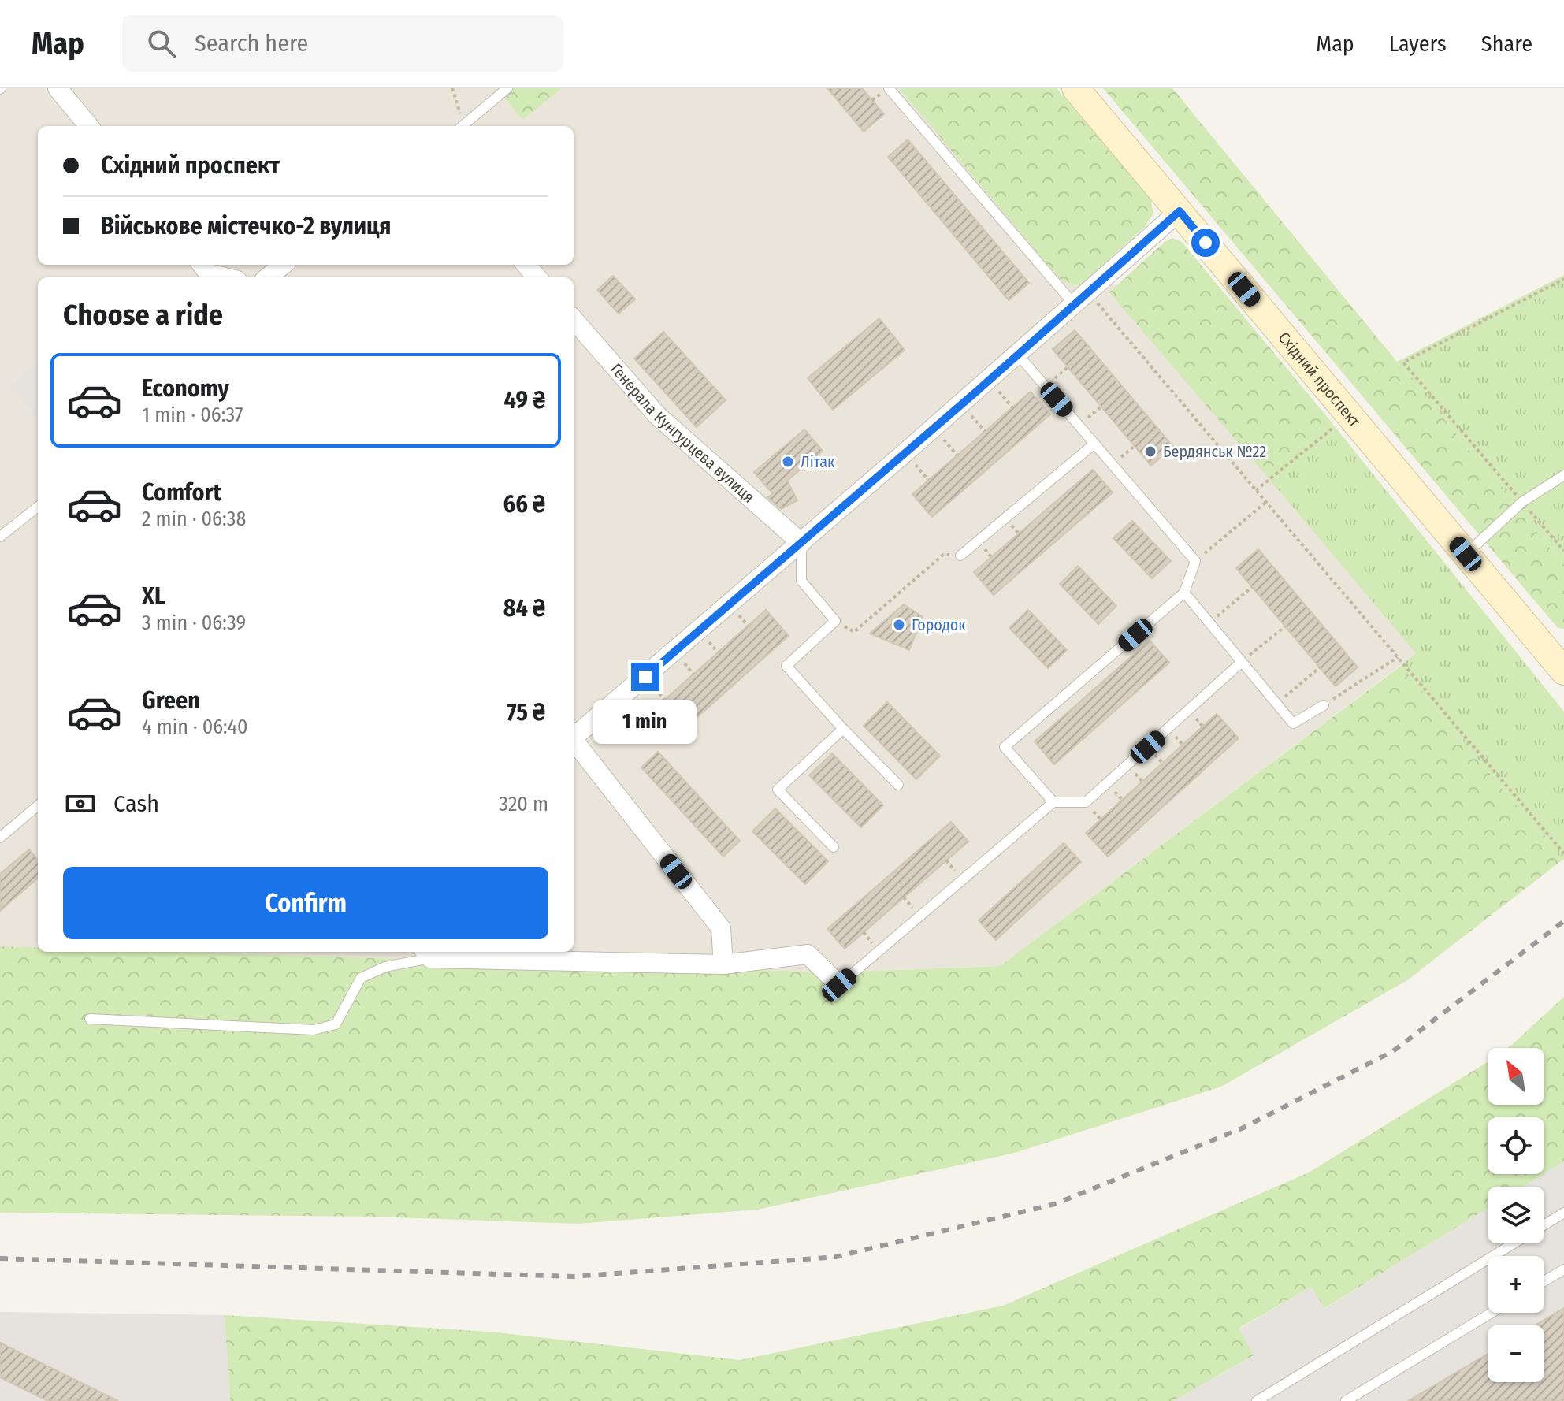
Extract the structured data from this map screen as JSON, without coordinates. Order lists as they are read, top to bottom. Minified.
{"streets":{"main road":["Східний проспект"],"street":["Генерала Кунгурцева вулиця"]},"places":["Бердянськ №22","Літак","Городок"],"north":"top left","page":{"header":"Map","search":"Search here","nav":["Map","Layers","Share"],"banner":["Східний проспект","Військове містечко-2 вулиця"],"heading":"Choose a ride","list":[{"name":"Economy","note":"1 min · 06:37","value":"49 ₴"},{"name":"Comfort","note":"2 min · 06:38","value":"66 ₴"},{"name":"XL","note":"3 min · 06:39","value":"84 ₴"},{"name":"Green","note":"4 min · 06:40","value":"75 ₴"}],"bubble":"1 min","pay":["Cash","320 m"],"buttons":"Confirm","map_buttons":["+","−"]}}
